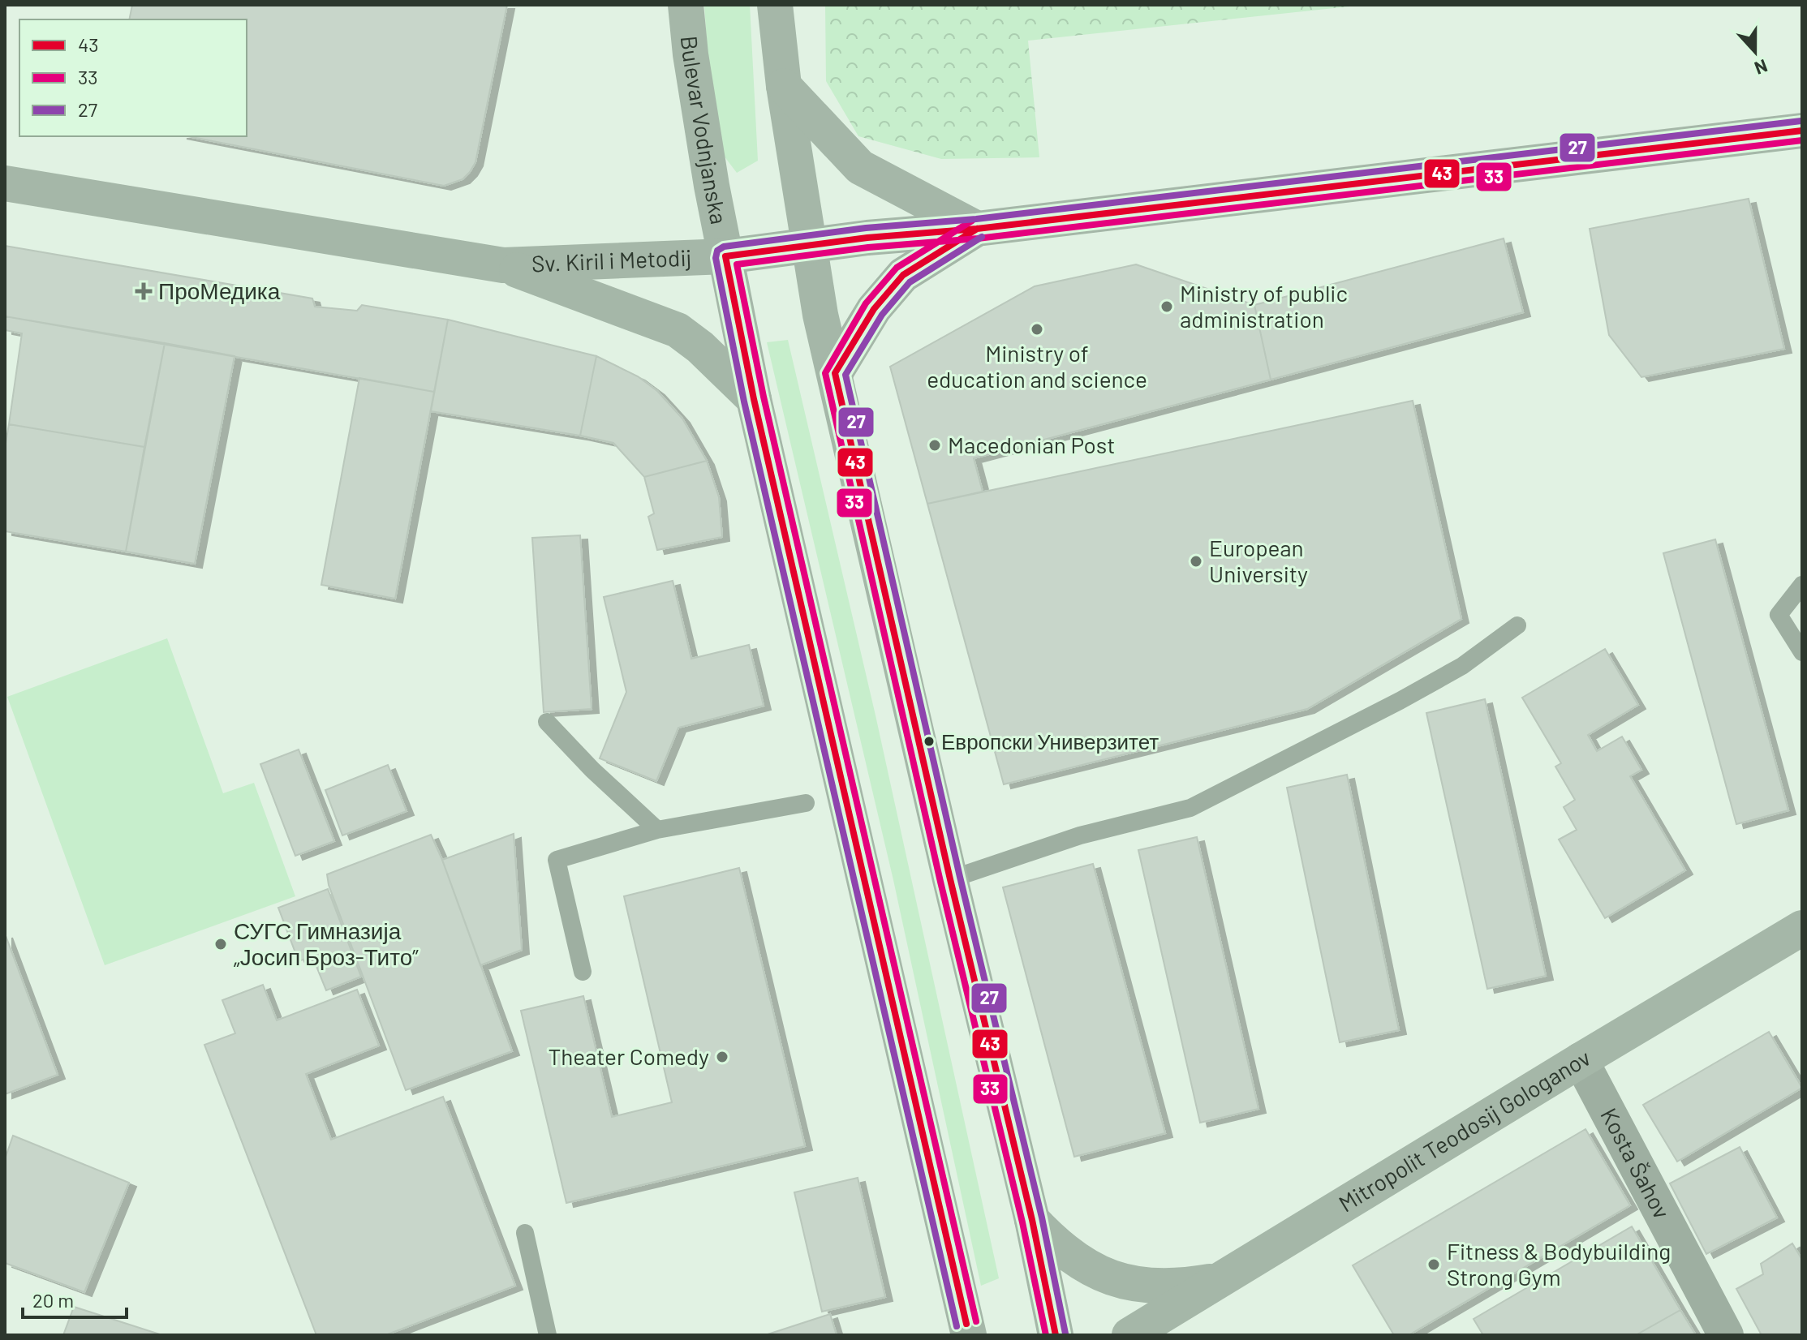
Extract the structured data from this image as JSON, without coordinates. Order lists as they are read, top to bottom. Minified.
{"streets":{"street":["Bulevar Vodnjanska","Sv. Kiril i Metodij","Mitropolit Teodosij Gologanov","Kosta Šahov"]},"crossings":[["Bulevar Vodnjanska","Sv. Kiril i Metodij"],["Mitropolit Teodosij Gologanov","Kosta Šahov"]],"places":{"health":["ПроМедика"],"other":["Ministry of public administration","Ministry of education and science","Macedonian Post","European University","Европски Универзитет","СУГС Гимназија „Јосип Броз-Тито”","Theater Comedy","Fitness & Bodybuilding Strong Gym"]},"lines":["transit line 27","transit line 43","transit line 33"],"legend":["43","33","27"],"scale_bar":"20 m","north":"bottom"}
